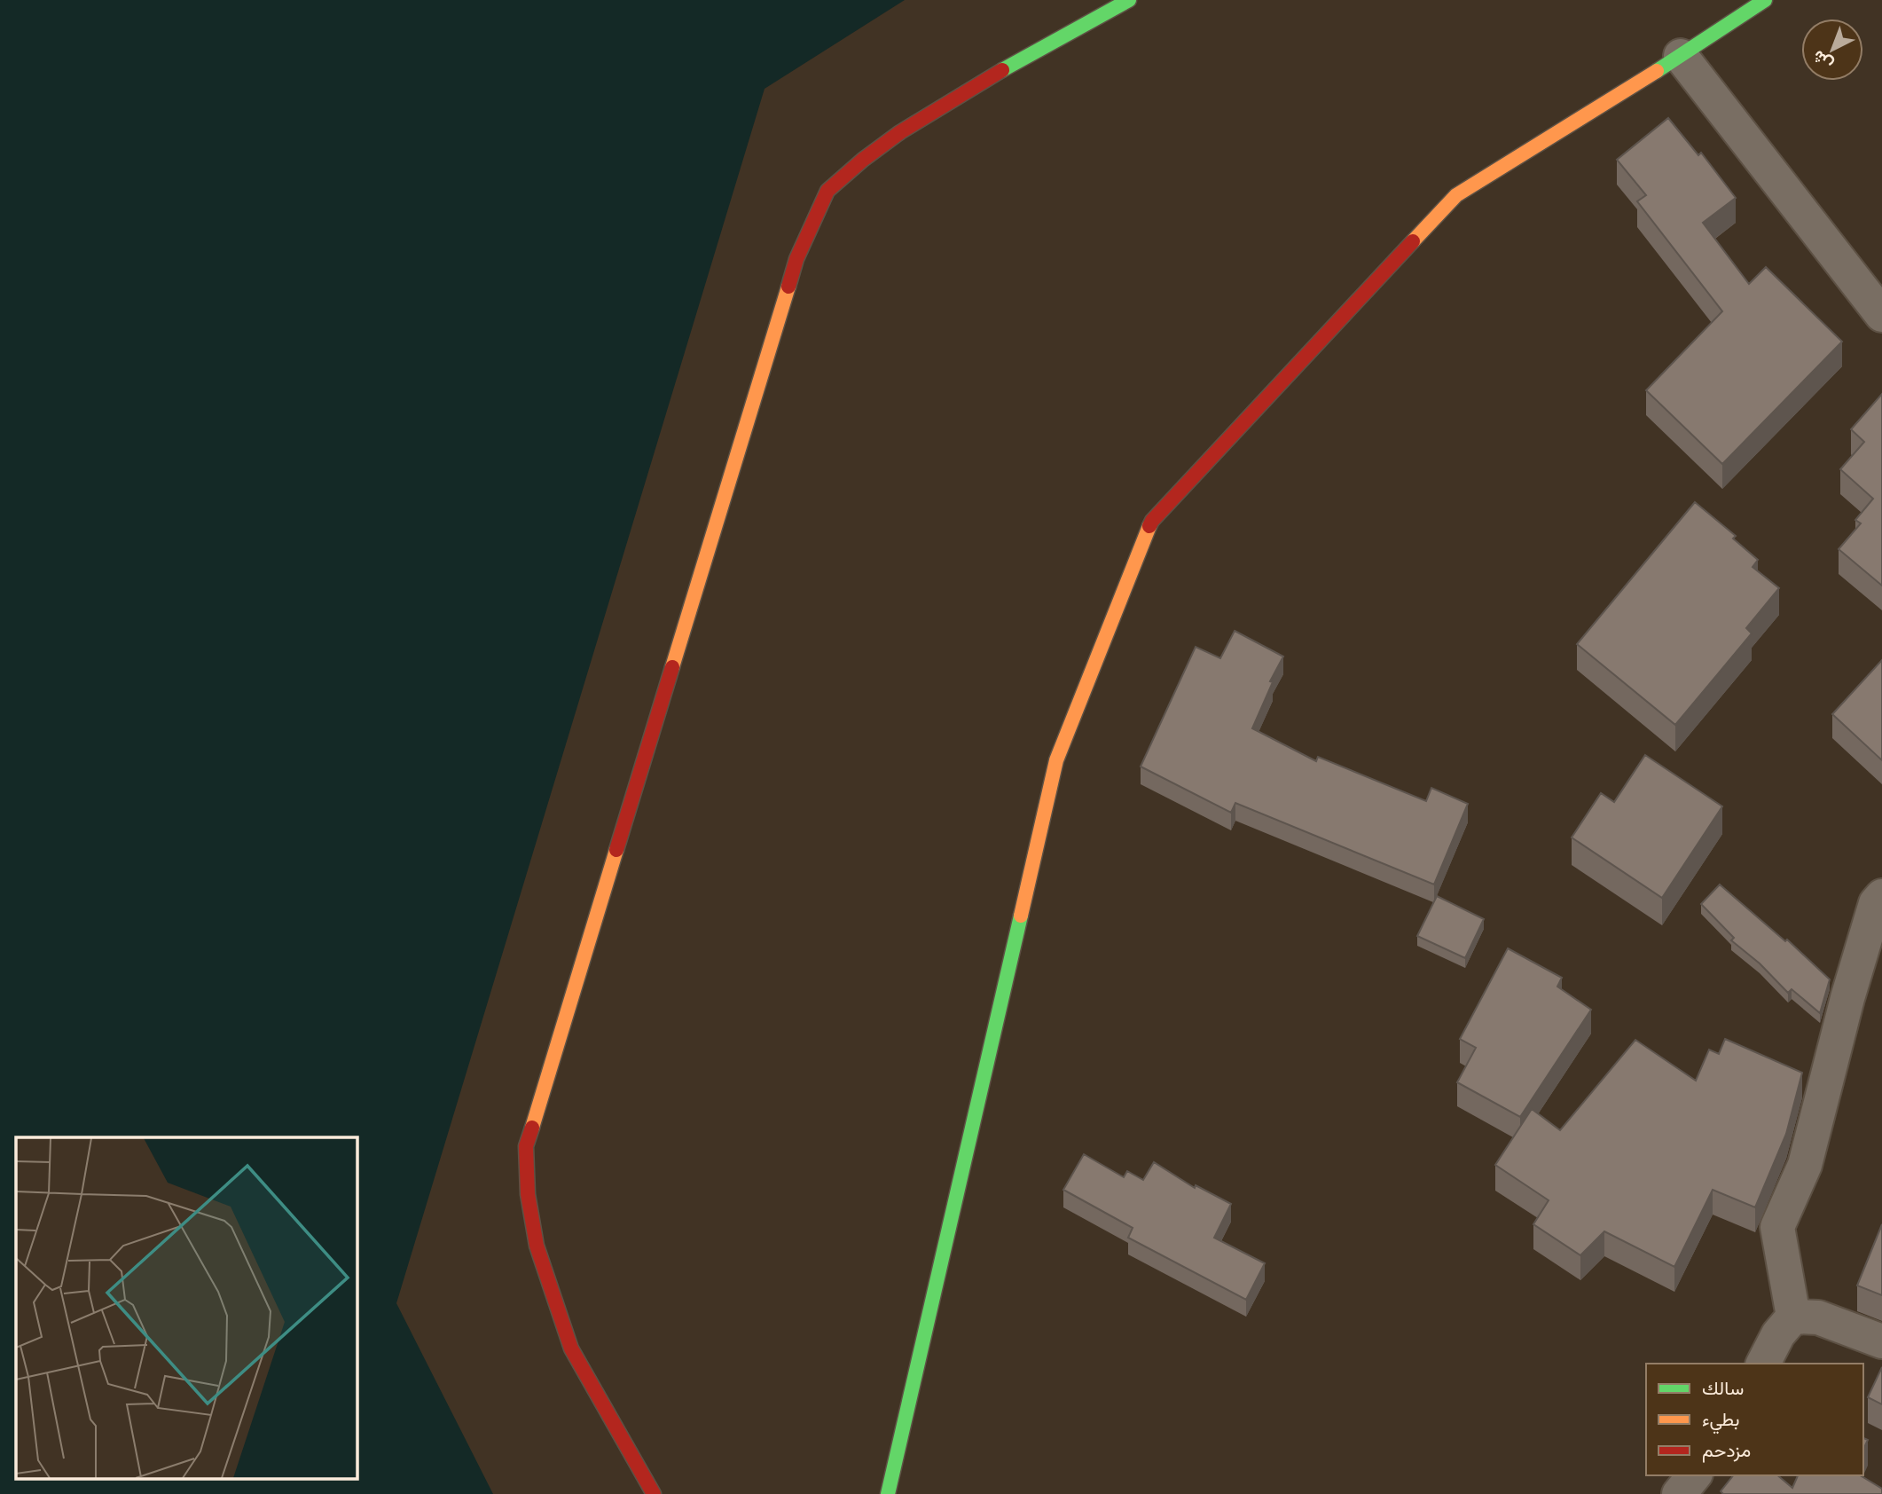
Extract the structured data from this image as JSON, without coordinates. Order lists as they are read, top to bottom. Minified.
{"legend":["سالك","بطيء","مزدحم"],"north":"bottom left"}
